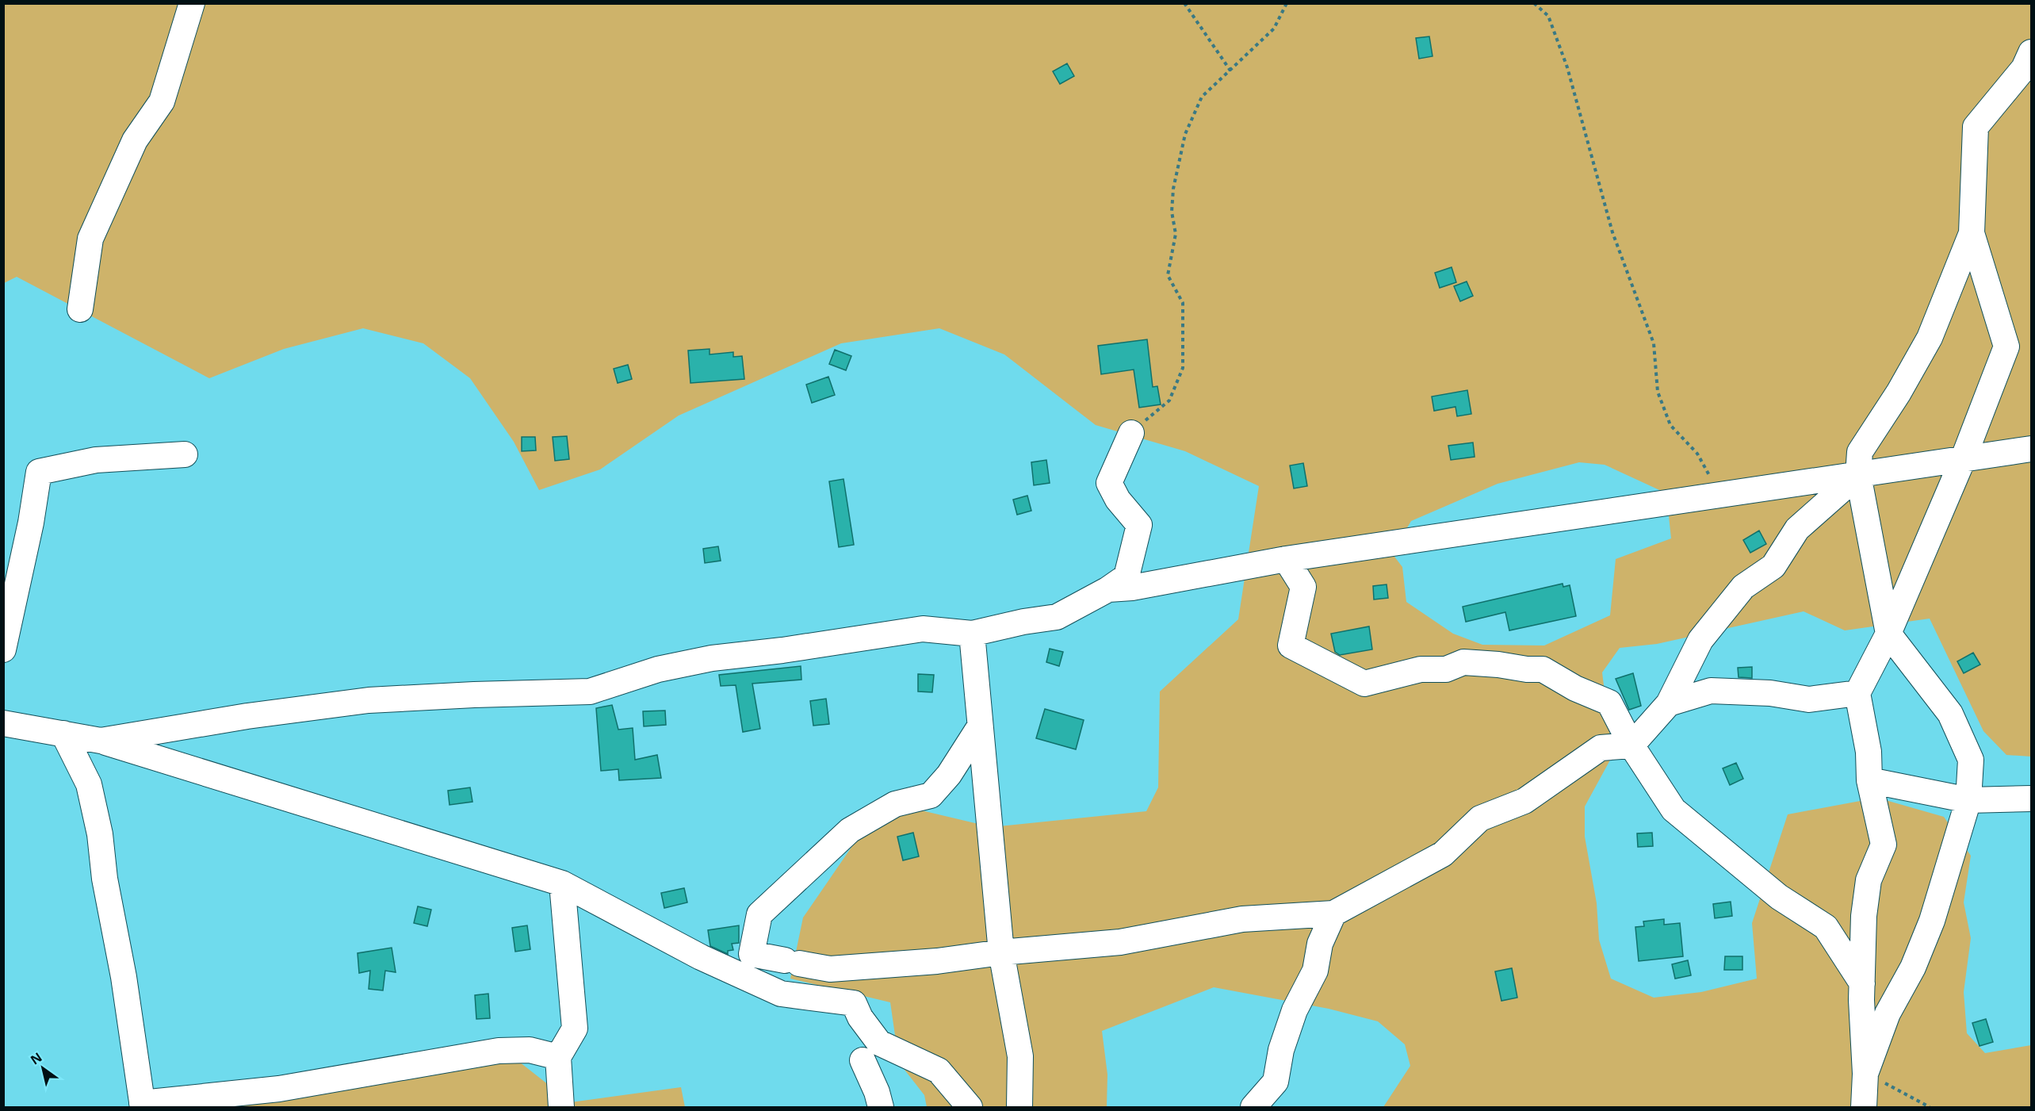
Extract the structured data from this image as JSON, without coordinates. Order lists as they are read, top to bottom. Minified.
{"north":"top left"}
